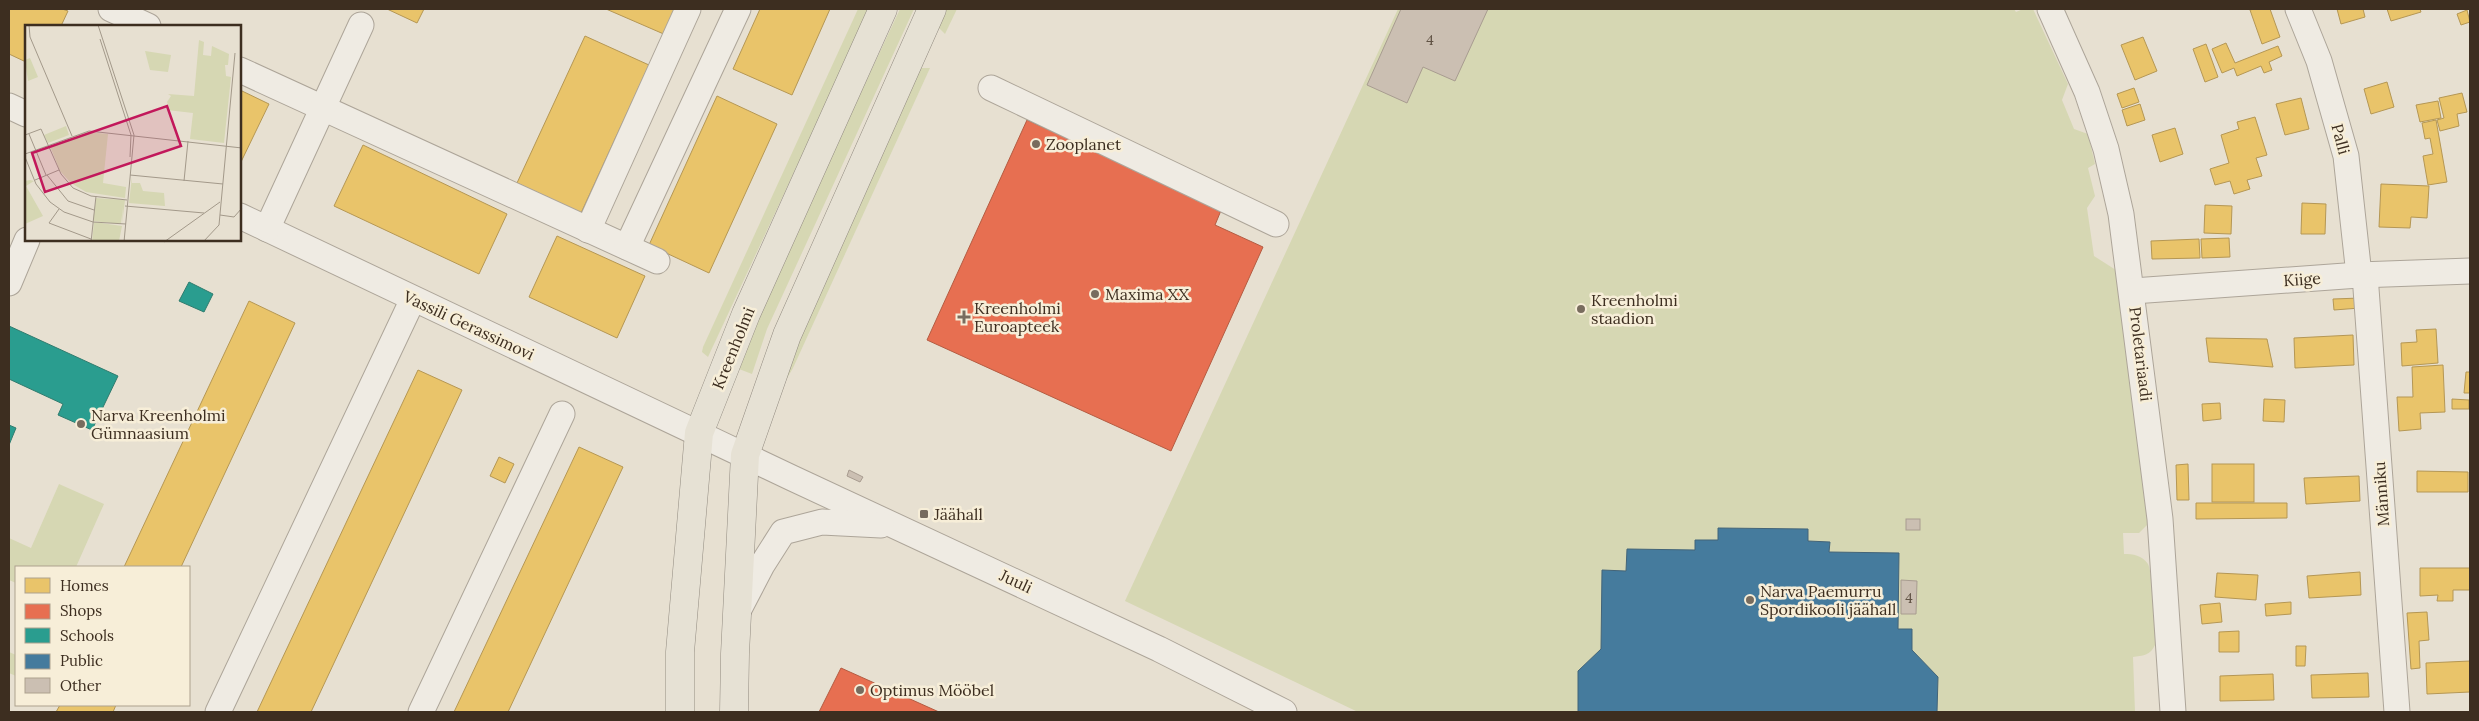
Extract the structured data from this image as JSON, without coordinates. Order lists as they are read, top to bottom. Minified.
{"streets":{"main road":["Kreenholmi"],"street":["Palli","Kiige","Vassili Gerassimovi","Proletariaadi","Männiku","Juuli"]},"crossings":[["Palli","Kiige"],["Palli","Männiku"],["Kiige","Proletariaadi"],["Kiige","Männiku"],["Vassili Gerassimovi","Kreenholmi"],["Vassili Gerassimovi","Juuli"]],"places":{"other":["Zooplanet","Maxima XX","Kreenholmi staadion","Narva Kreenholmi Gümnaasium","Narva Paemurru Spordikooli jäähall","Optimus Mööbel"],"health":["Kreenholmi Euroapteek"],"transit":["Jäähall"]},"house_numbers":["4","4"],"legend":["Homes","Shops","Schools","Public","Other"]}
